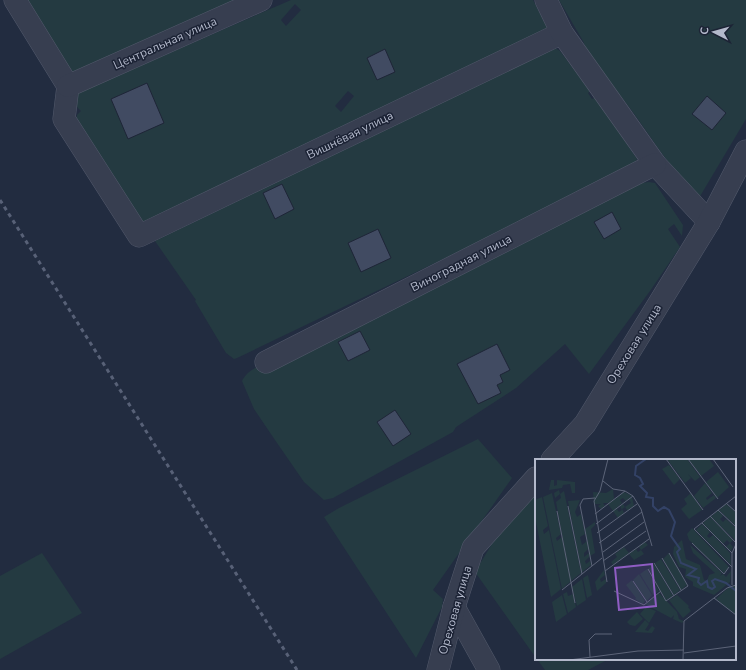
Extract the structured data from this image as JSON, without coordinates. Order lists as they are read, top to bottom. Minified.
{"streets":{"street":["Центральная улица","Вишнёвая улица","Виноградная улица","Ореховая улица"]},"crossings":[["Центральная улица","Вишнёвая улица"]],"north":"left"}
